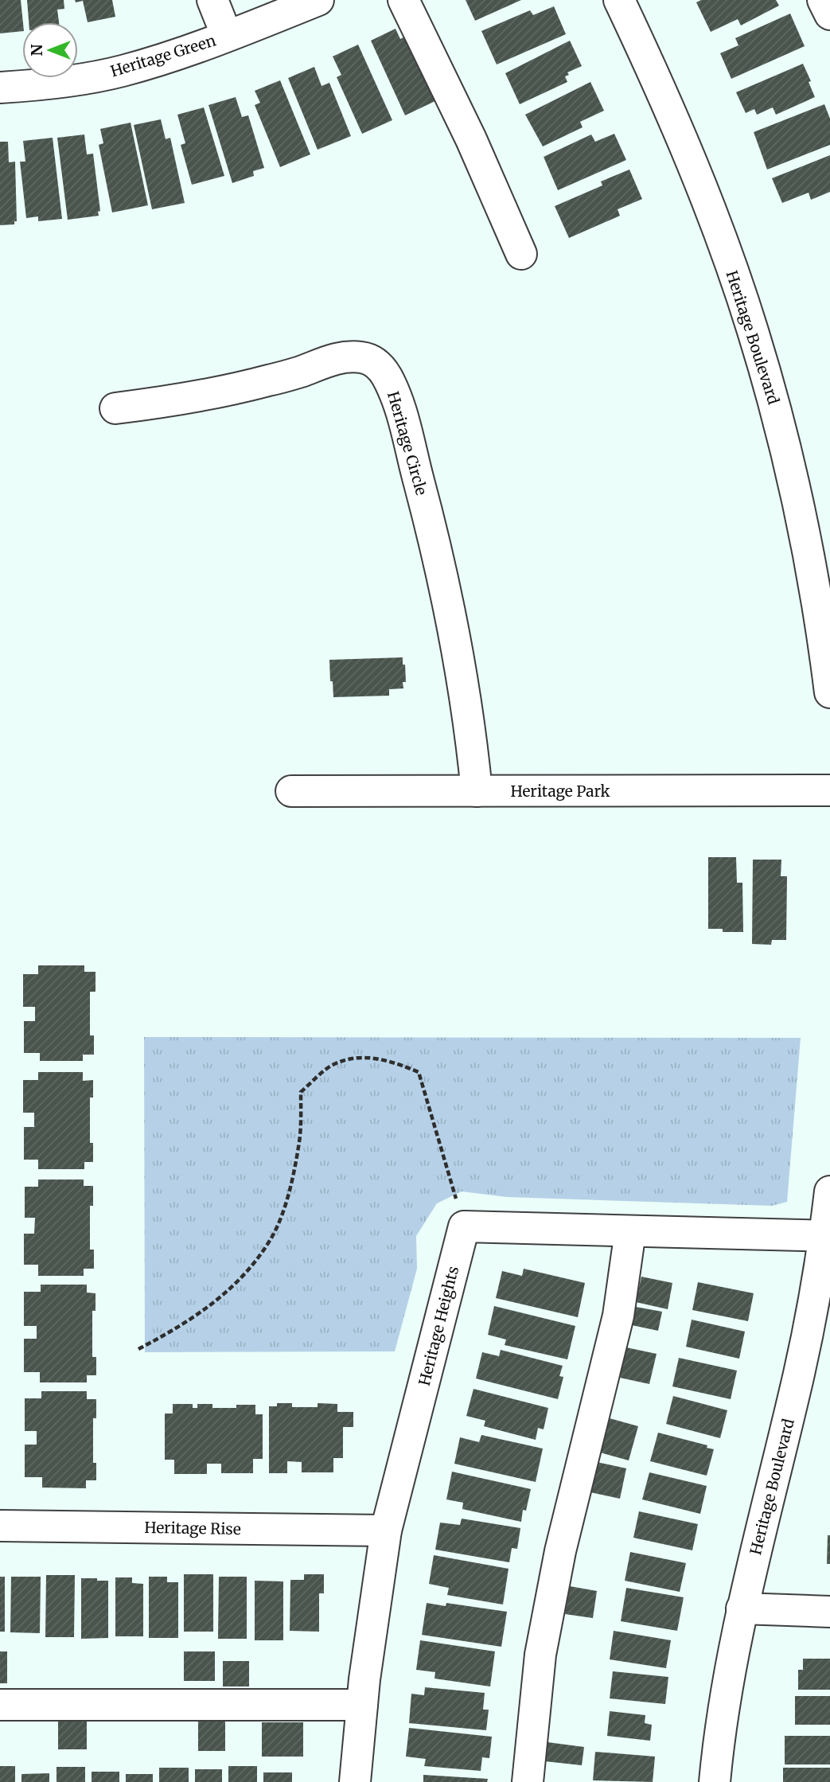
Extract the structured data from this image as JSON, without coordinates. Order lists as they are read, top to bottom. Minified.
{"streets":{"street":["Heritage Green","Heritage Boulevard","Heritage Circle","Heritage Park","Heritage Heights","Heritage Rise"]},"crossings":[["Heritage Circle","Heritage Park"],["Heritage Heights","Heritage Rise"]],"north":"left"}
